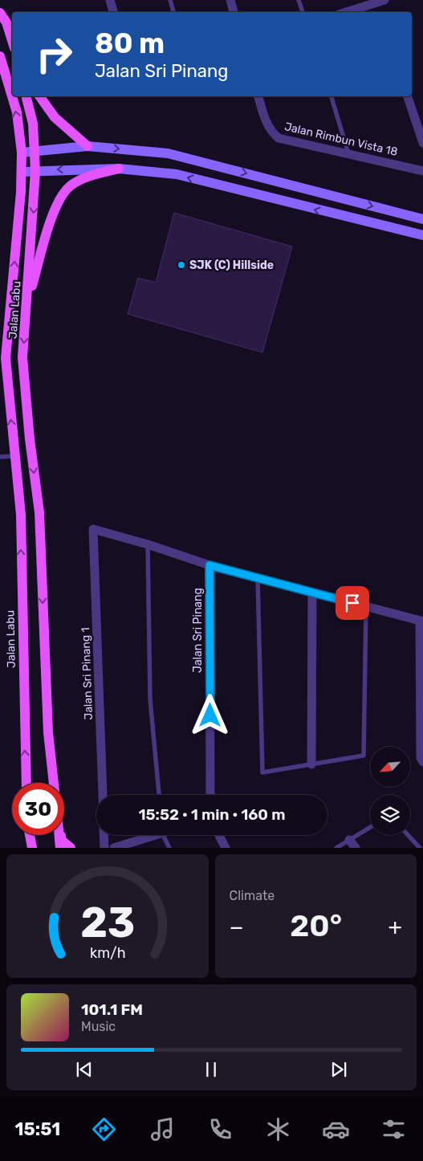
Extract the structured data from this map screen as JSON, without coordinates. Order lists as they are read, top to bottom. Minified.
{"streets":{"main road":["Jalan Labu"],"street":["Jalan Rimbun Vista 18","Jalan Sri Pinang","Jalan Sri Pinang 1"]},"places":["SJK (C) Hillside"],"north":"bottom left","page":{"turn":["80 m","Jalan Sri Pinang"],"limit":"30","trip":"15:52 · 1 min · 160 m","tile":"Climate","heat":["−","20°","+"],"song":["101.1 FM","Music"],"tabs":"15:51","gauge":["23","km/h"]}}
